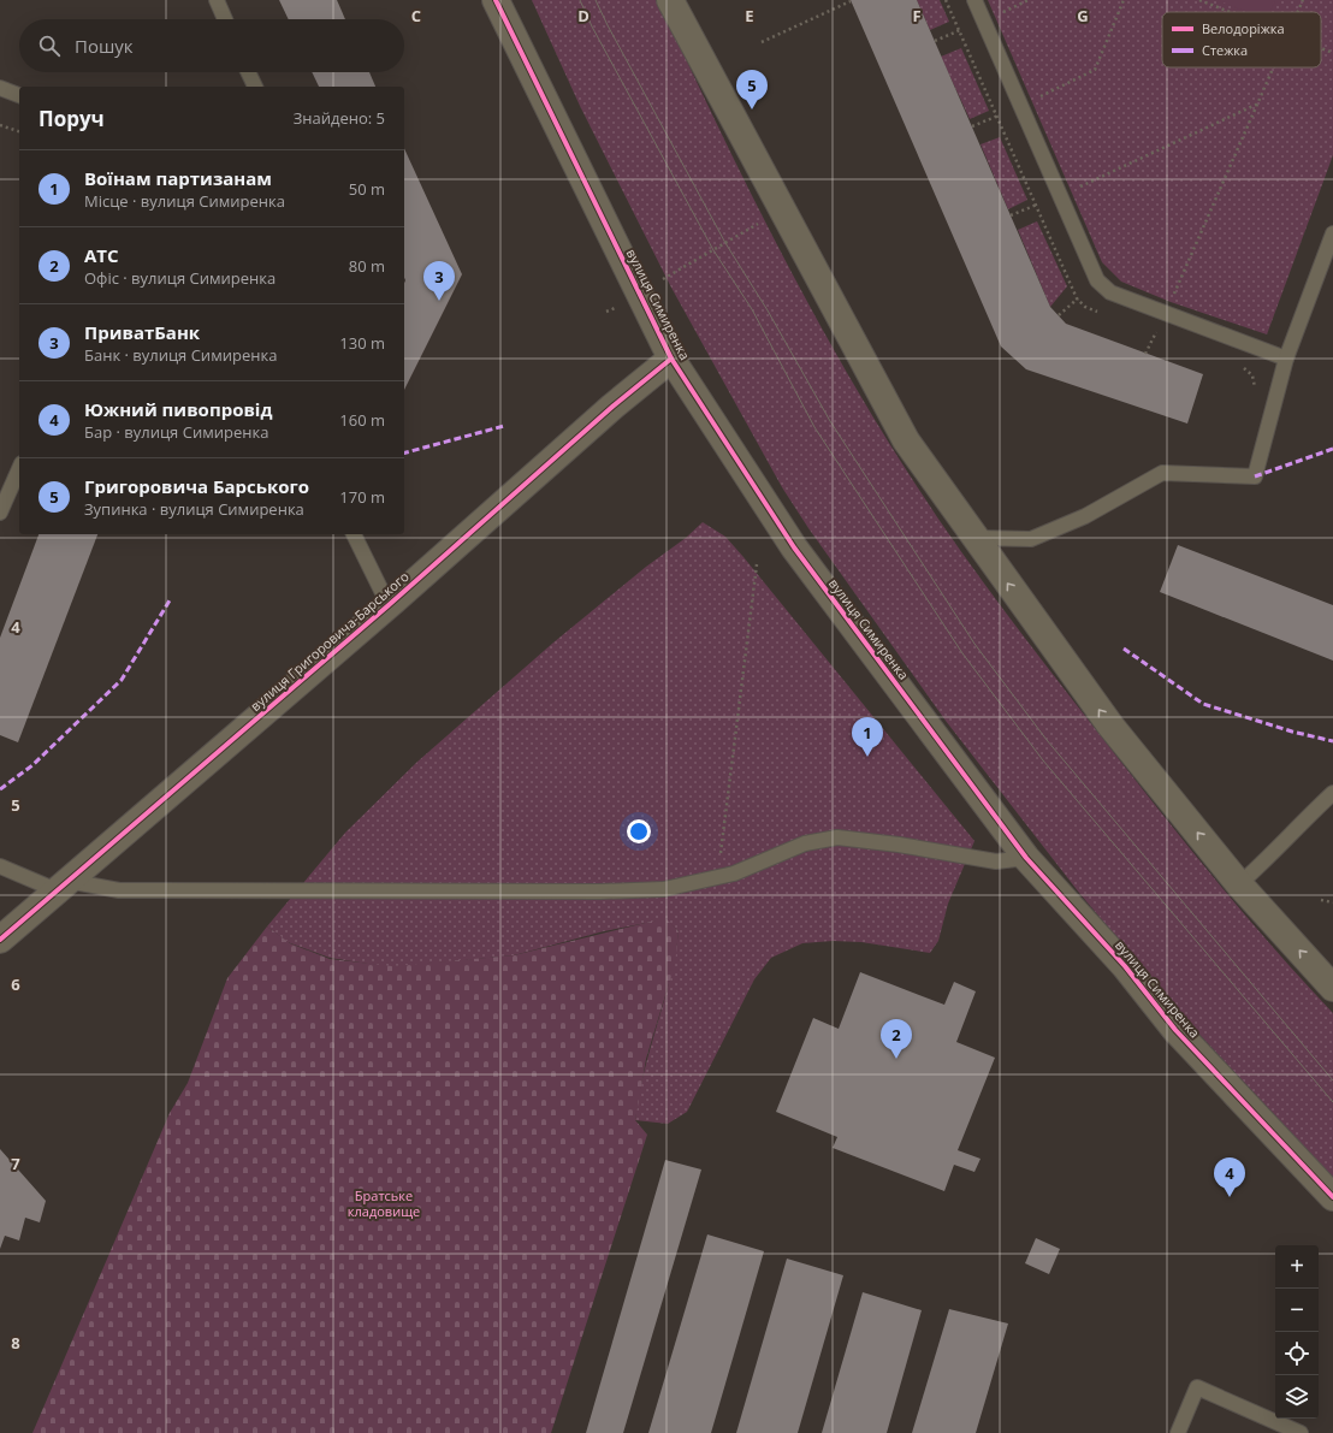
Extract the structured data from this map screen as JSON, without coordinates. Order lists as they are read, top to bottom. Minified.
{"streets":{"street":["вулиця Симиренка","вулиця Григоровича-Барського"]},"crossings":[["вулиця Симиренка","вулиця Григоровича-Барського"]],"parks":["Братське кладовище"],"legend":["Велодоріжка","Стежка"],"page":{"search":"Пошук","pins":["5","3","1","2","4"],"heading":["Поруч","Знайдено: 5"],"list":[{"mark":"1","name":"Воїнам партизанам","note":"Місце · вулиця Симиренка","value":"50 m"},{"mark":"2","name":"АТС","note":"Офіс · вулиця Симиренка","value":"80 m"},{"mark":"3","name":"ПриватБанк","note":"Банк · вулиця Симиренка","value":"130 m"},{"mark":"4","name":"Южний пивопровід","note":"Бар · вулиця Симиренка","value":"160 m"},{"mark":"5","name":"Григоровича Барського","note":"Зупинка · вулиця Симиренка","value":"170 m"}],"map_buttons":["+","−"]},"grid":{"columns":["C","D","E","F","G"],"rows":["4","5","6","7","8"]}}
